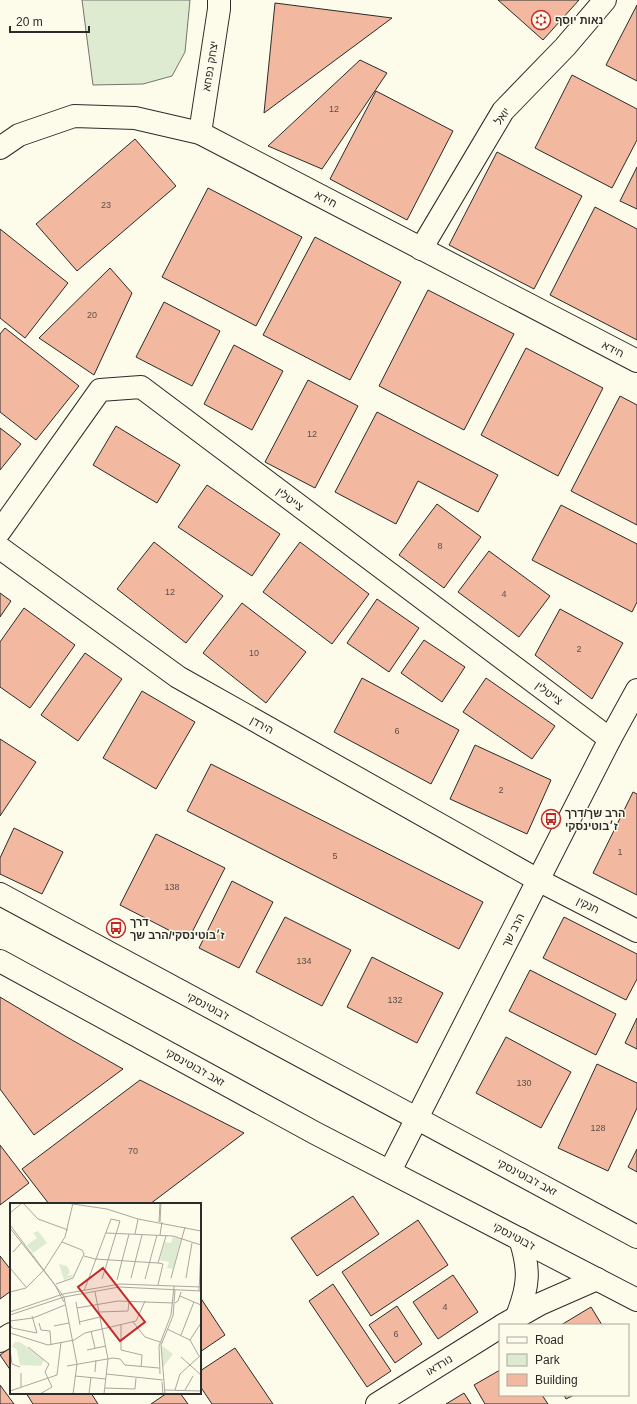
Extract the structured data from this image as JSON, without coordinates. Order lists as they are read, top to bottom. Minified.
{"streets":{"street":["יצחק נפחא","יואל","חידא","צייטלין","הירדן","חנקין","הרב שך","ז'בוטינסקי","זאב ז'בוטינסקי","נורדאו"]},"crossings":[["יצחק נפחא","חידא"],["יואל","חידא"],["צייטלין","הרב שך"],["הירדן","חנקין"],["הירדן","הרב שך"],["חנקין","הרב שך"],["הרב שך","ז'בוטינסקי"],["הרב שך","זאב ז'בוטינסקי"],["ז'בוטינסקי","זאב ז'בוטינסקי"],["ז'בוטינסקי","נורדאו"]],"places":{"synagogue":["נאות יוסף"],"bus stop":["הרב שך/דרך ז׳בוטינסקי","דרך ז׳בוטינסקי/הרב שך"]},"house_numbers":["12","23","20","12","8","12","4","2","10","6","2","1","5","138","134","132","130","128","70","4","6"],"legend":["Road","Park","Building"],"scale_bar":"20 m"}
